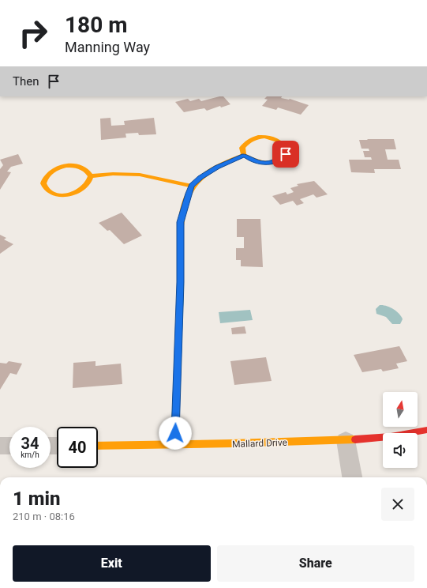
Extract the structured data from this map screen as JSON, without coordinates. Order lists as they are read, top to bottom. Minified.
{"streets":{"street":["Mallard Drive"]},"north":"top","page":{"turn":["180 m","Manning Way"],"then":"Then","speed":"34 km/h","limit":"40","heading":["1 min","210 m · 08:16"],"buttons":["Exit","Share"]}}
